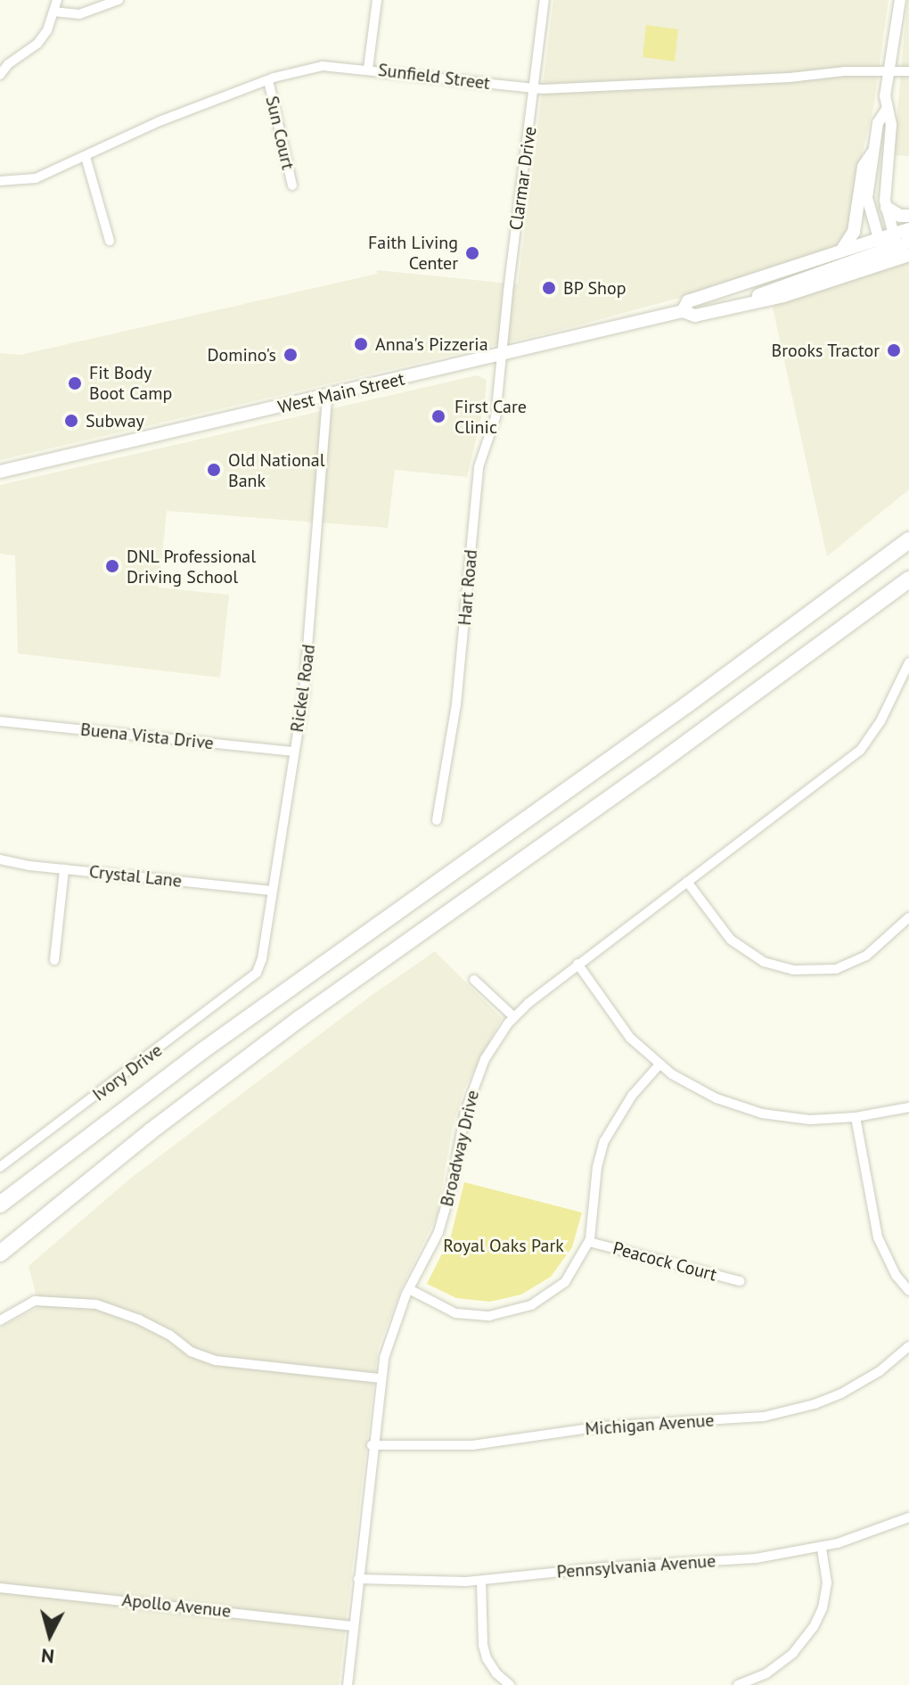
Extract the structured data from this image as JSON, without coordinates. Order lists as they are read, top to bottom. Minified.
{"streets":{"main road":["West Main Street"],"street":["Sunfield Street","Sun Court","Clarmar Drive","Hart Road","Rickel Road","Buena Vista Drive","Crystal Lane","Ivory Drive","Broadway Drive","Peacock Court","Michigan Avenue","Pennsylvania Avenue","Apollo Avenue"]},"crossings":[["Sunfield Street","Sun Court"],["Sunfield Street","Clarmar Drive"],["Clarmar Drive","West Main Street"],["Clarmar Drive","Hart Road"],["West Main Street","Hart Road"],["West Main Street","Rickel Road"],["Rickel Road","Buena Vista Drive"],["Rickel Road","Crystal Lane"],["Rickel Road","Ivory Drive"],["Broadway Drive","Michigan Avenue"],["Broadway Drive","Pennsylvania Avenue"],["Broadway Drive","Apollo Avenue"]],"parks":["Royal Oaks Park"],"places":["Faith Living Center","BP Shop","Anna's Pizzeria","Brooks Tractor","Domino's","Fit Body Boot Camp","First Care Clinic","Subway","Old National Bank","DNL Professional Driving School"],"north":"bottom"}
